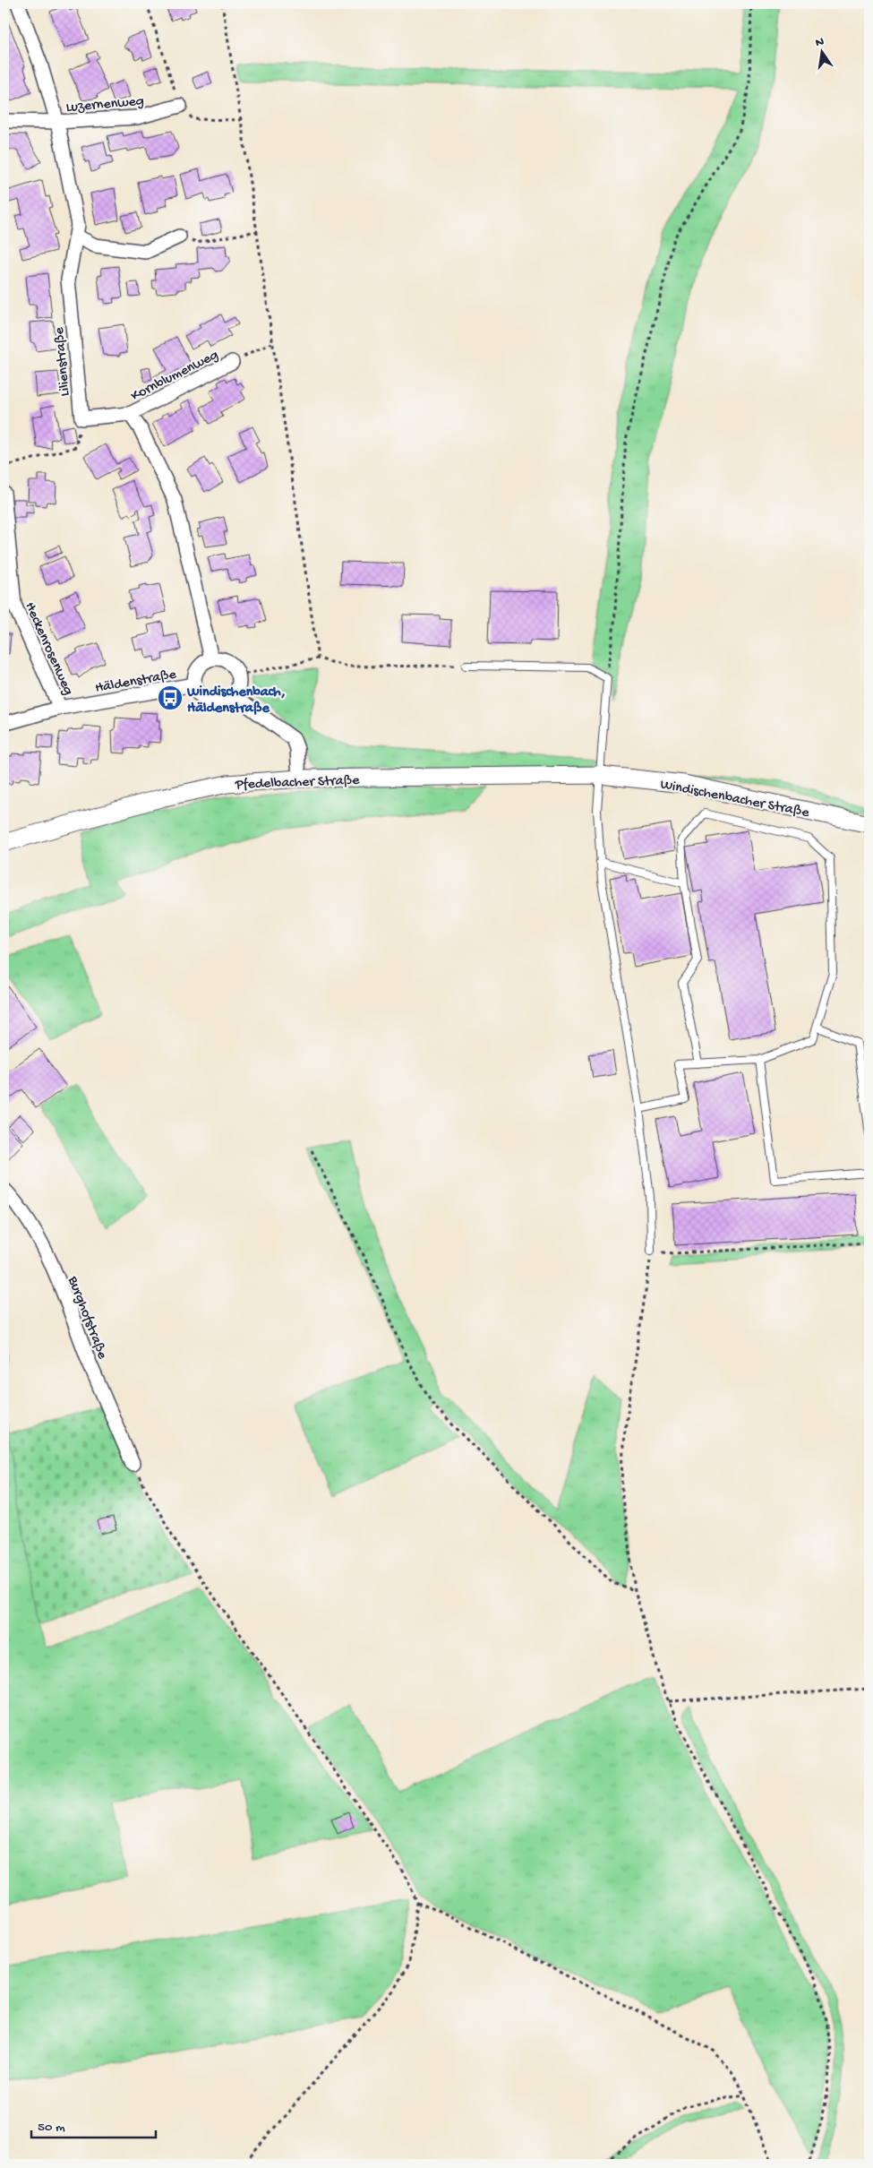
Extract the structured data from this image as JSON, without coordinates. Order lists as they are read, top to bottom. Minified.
{"streets":{"street":["Luzernenweg","Lilienstraße","Kornblumenweg","Heckenrosenweg","Häldenstraße","Pfedelbacher Straße","Windischenbacher Straße","Burghofstraße"]},"crossings":[["Luzernenweg","Lilienstraße"],["Heckenrosenweg","Häldenstraße"],["Pfedelbacher Straße","Windischenbacher Straße"]],"places":{"bus stop":["Windischenbach, Häldenstraße"]},"scale_bar":"50 m","north":"top"}
